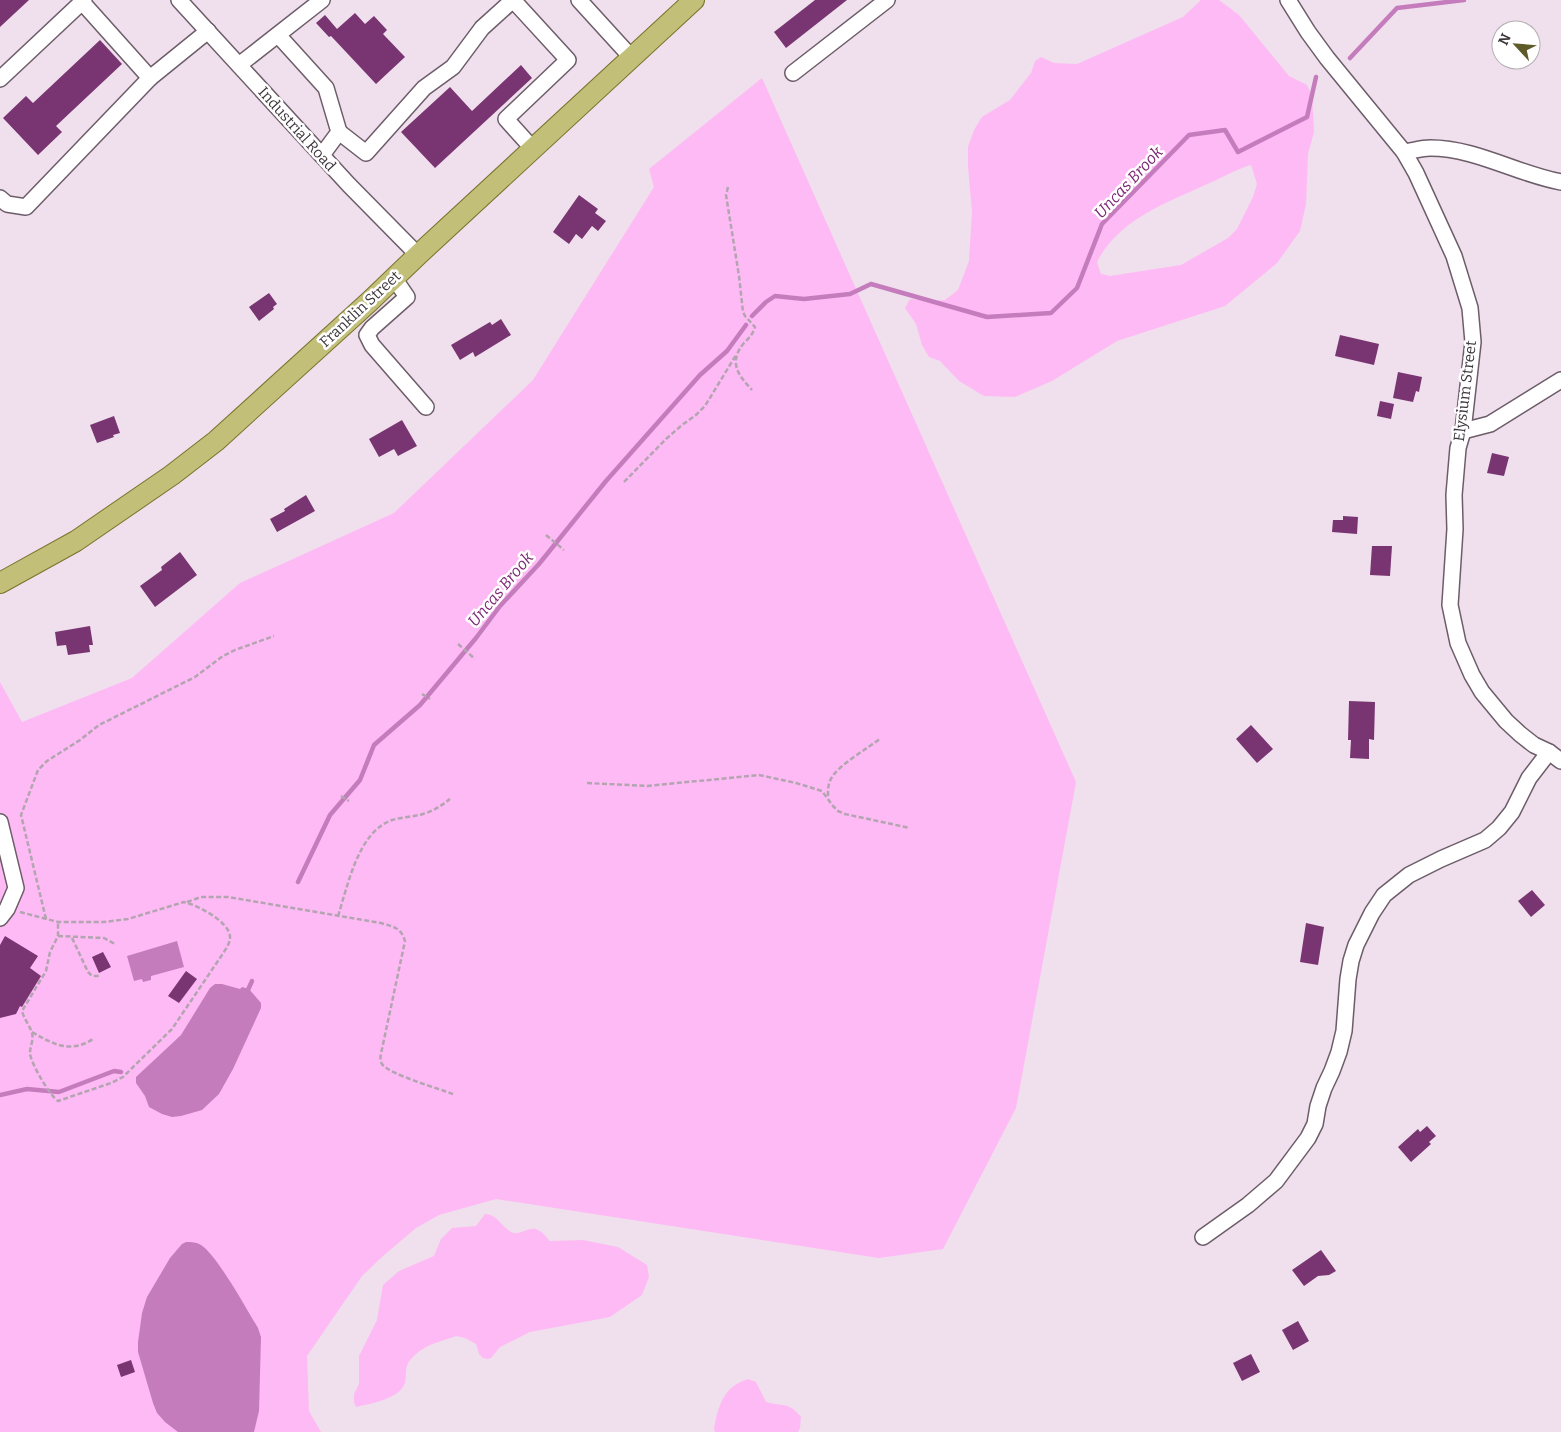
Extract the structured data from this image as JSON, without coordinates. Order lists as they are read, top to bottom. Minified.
{"streets":{"main road":["Franklin Street"],"street":["Industrial Road","Elysium Street"]},"crossings":[["Industrial Road","Franklin Street"]],"water":["Uncas Brook"],"north":"top left"}
